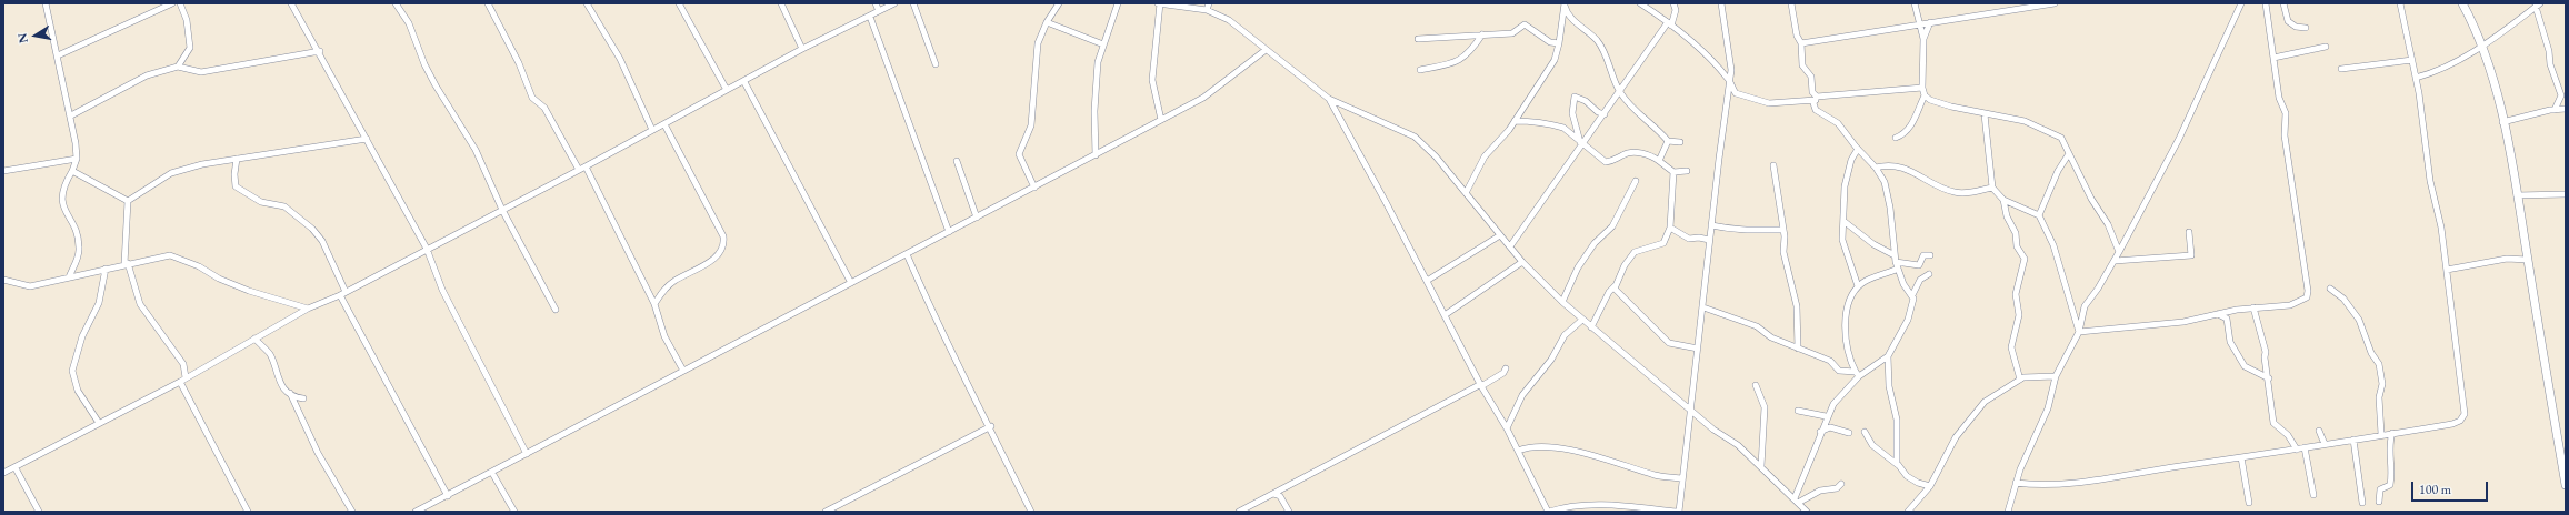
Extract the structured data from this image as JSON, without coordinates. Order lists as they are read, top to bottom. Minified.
{"scale_bar":"100 m","north":"left"}
